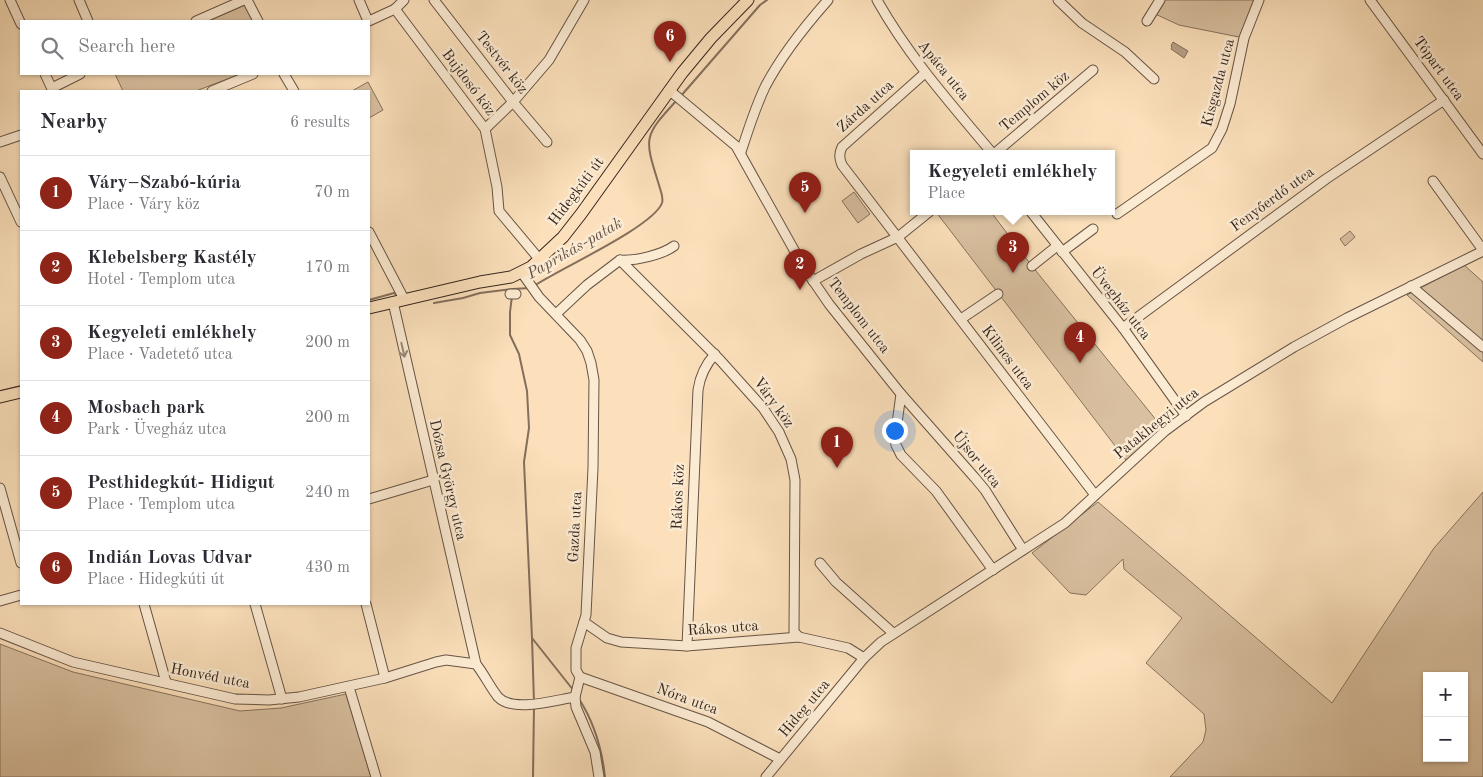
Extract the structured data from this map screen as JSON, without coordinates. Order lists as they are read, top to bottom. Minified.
{"streets":{"main road":["Hidegkúti út"],"street":["Testvér köz","Tópart utca","Apáca utca","Bujdosó köz","Kisgazda utca","Templom köz","Zárda utca","Fenyőerdő utca","Üvegház utca","Templom utca","Kilincs utca","Váry köz","Patakhegyi utca","Újsor utca","Dózsa György utca","Rákos köz","Gazda utca","Rákos utca","Honvéd utca","Nóra utca","Hideg utca"]},"crossings":[["Tópart utca","Fenyőerdő utca"],["Apáca utca","Zárda utca"],["Bujdosó köz","Hidegkúti út"],["Zárda utca","Kilincs utca"],["Hidegkúti út","Templom utca"],["Hidegkúti út","Dózsa György utca"],["Hidegkúti út","Gazda utca"],["Fenyőerdő utca","Üvegház utca"],["Üvegház utca","Patakhegyi utca"],["Templom utca","Újsor utca"],["Kilincs utca","Patakhegyi utca"],["Váry köz","Rákos köz"],["Váry köz","Rákos utca"],["Patakhegyi utca","Újsor utca"],["Patakhegyi utca","Rákos utca"],["Patakhegyi utca","Hideg utca"],["Dózsa György utca","Honvéd utca"],["Rákos köz","Rákos utca"],["Gazda utca","Rákos utca"],["Gazda utca","Nóra utca"],["Rákos utca","Hideg utca"],["Nóra utca","Hideg utca"]],"one_way":["Dózsa György utca"],"water":["Paprikás-patak"],"page":{"search":"Search here","pins":["6","5","3","2","4","1"],"heading":["Nearby","6 results"],"popup":["Kegyeleti emlékhely","Place"],"list":[{"mark":"1","name":"Váry–Szabó-kúria","note":"Place · Váry köz","value":"70 m"},{"mark":"2","name":"Klebelsberg Kastély","note":"Hotel · Templom utca","value":"170 m"},{"mark":"3","name":"Kegyeleti emlékhely","note":"Place · Vadetető utca","value":"200 m"},{"mark":"4","name":"Mosbach park","note":"Park · Üvegház utca","value":"200 m"},{"mark":"5","name":"Pesthidegkút- Hidigut","note":"Place · Templom utca","value":"240 m"},{"mark":"6","name":"Indián Lovas Udvar","note":"Place · Hidegkúti út","value":"430 m"}],"map_buttons":["+","−"]}}
